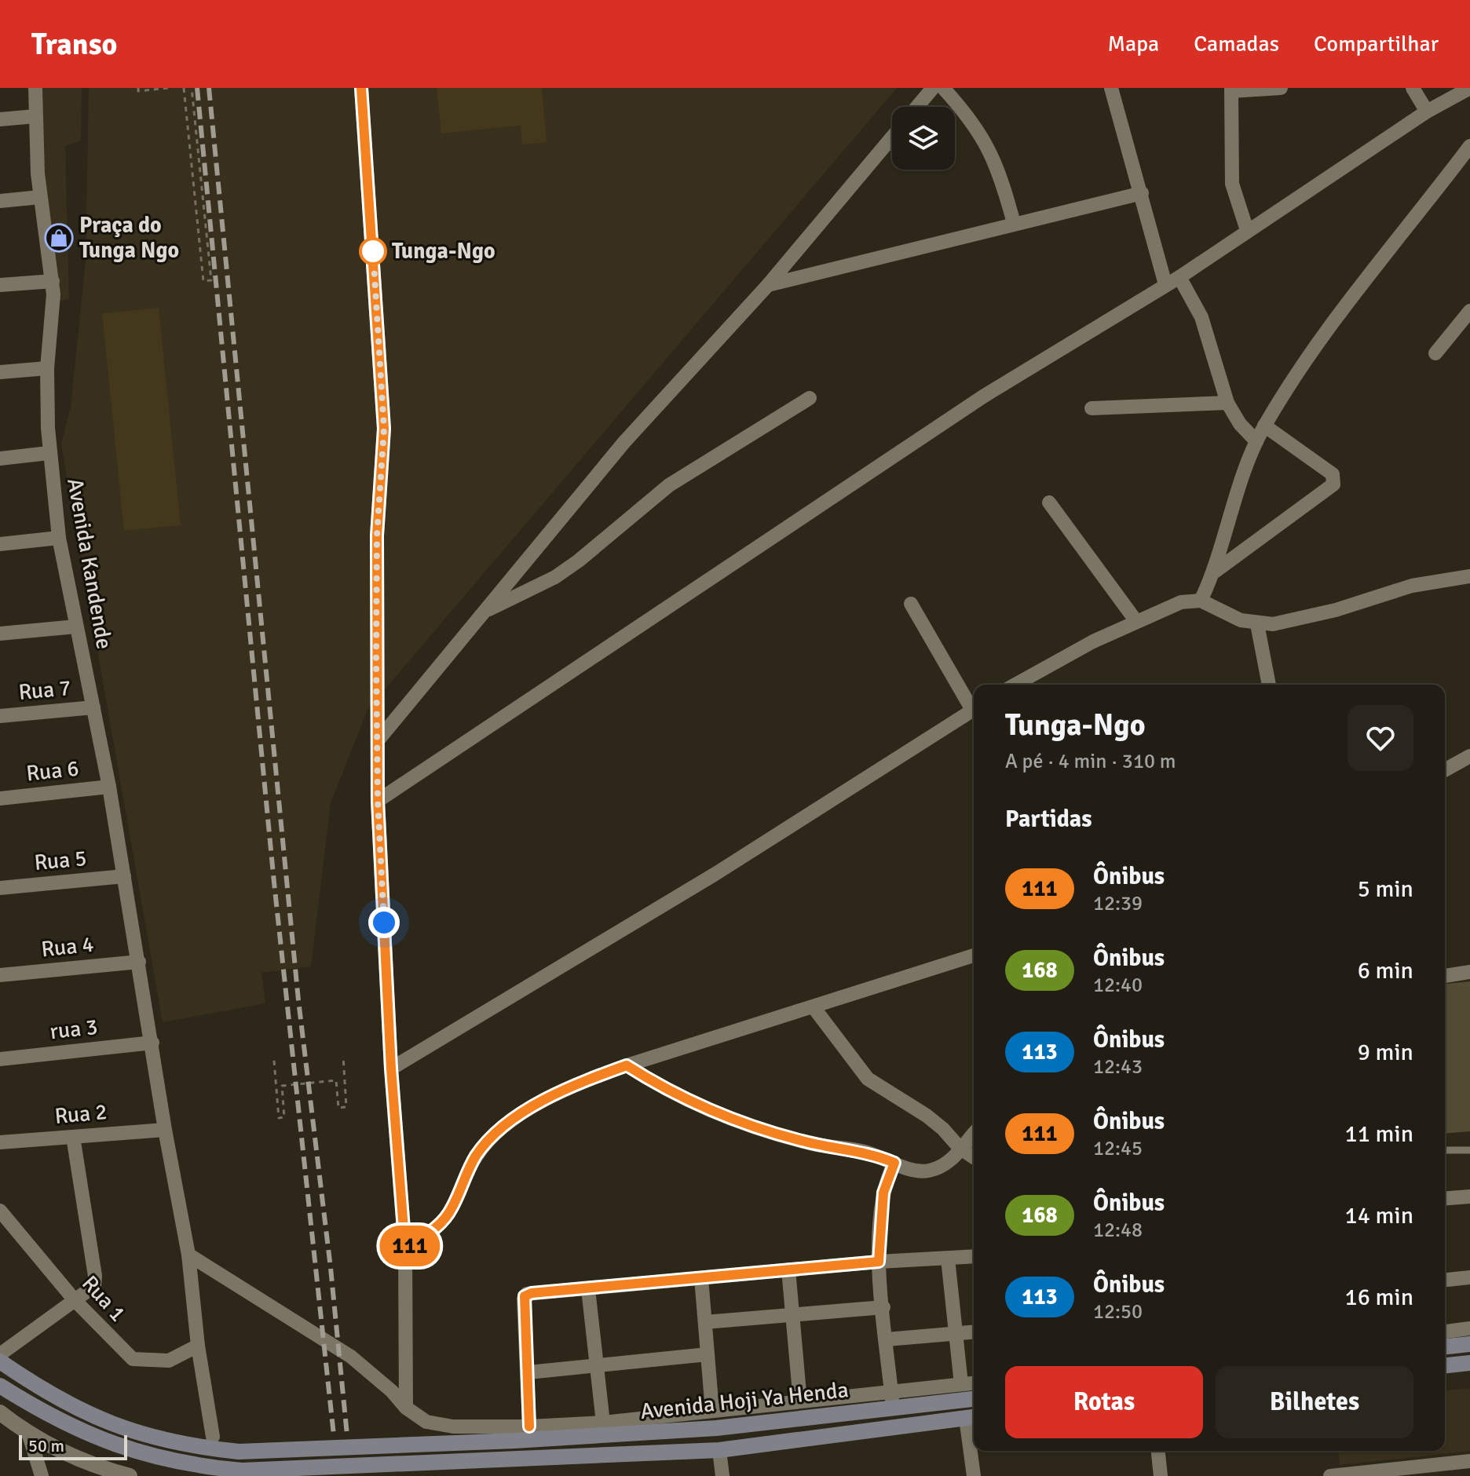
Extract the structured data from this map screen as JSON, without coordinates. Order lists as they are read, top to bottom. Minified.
{"streets":{"main road":["Avenida Hoji Ya Henda"],"street":["Avenida Kandende","Rua 7","Rua 6","Rua 5","Rua 4","rua 3","Rua 2","Rua 1"]},"crossings":[["Avenida Kandende","Rua 7"],["Avenida Kandende","Rua 6"],["Avenida Kandende","Rua 5"],["Avenida Kandende","Rua 4"],["Avenida Kandende","rua 3"]],"places":{"shop":["Praça do Tunga Ngo"],"other":["Tunga-Ngo"]},"lines":["bus line 111"],"scale_bar":"50 m","page":{"header":"Transo","nav":["Mapa","Camadas","Compartilhar"],"on_map":"111","heading":[["Tunga-Ngo","A pé · 4 min · 310 m"],"Partidas"],"list":[{"mark":"111","name":"Ônibus","note":"12:39","value":"5 min"},{"mark":"168","name":"Ônibus","note":"12:40","value":"6 min"},{"mark":"113","name":"Ônibus","note":"12:43","value":"9 min"},{"mark":"111","name":"Ônibus","note":"12:45","value":"11 min"},{"mark":"168","name":"Ônibus","note":"12:48","value":"14 min"},{"mark":"113","name":"Ônibus","note":"12:50","value":"16 min"}],"buttons":["Rotas","Bilhetes"],"scale":"50 m"}}
